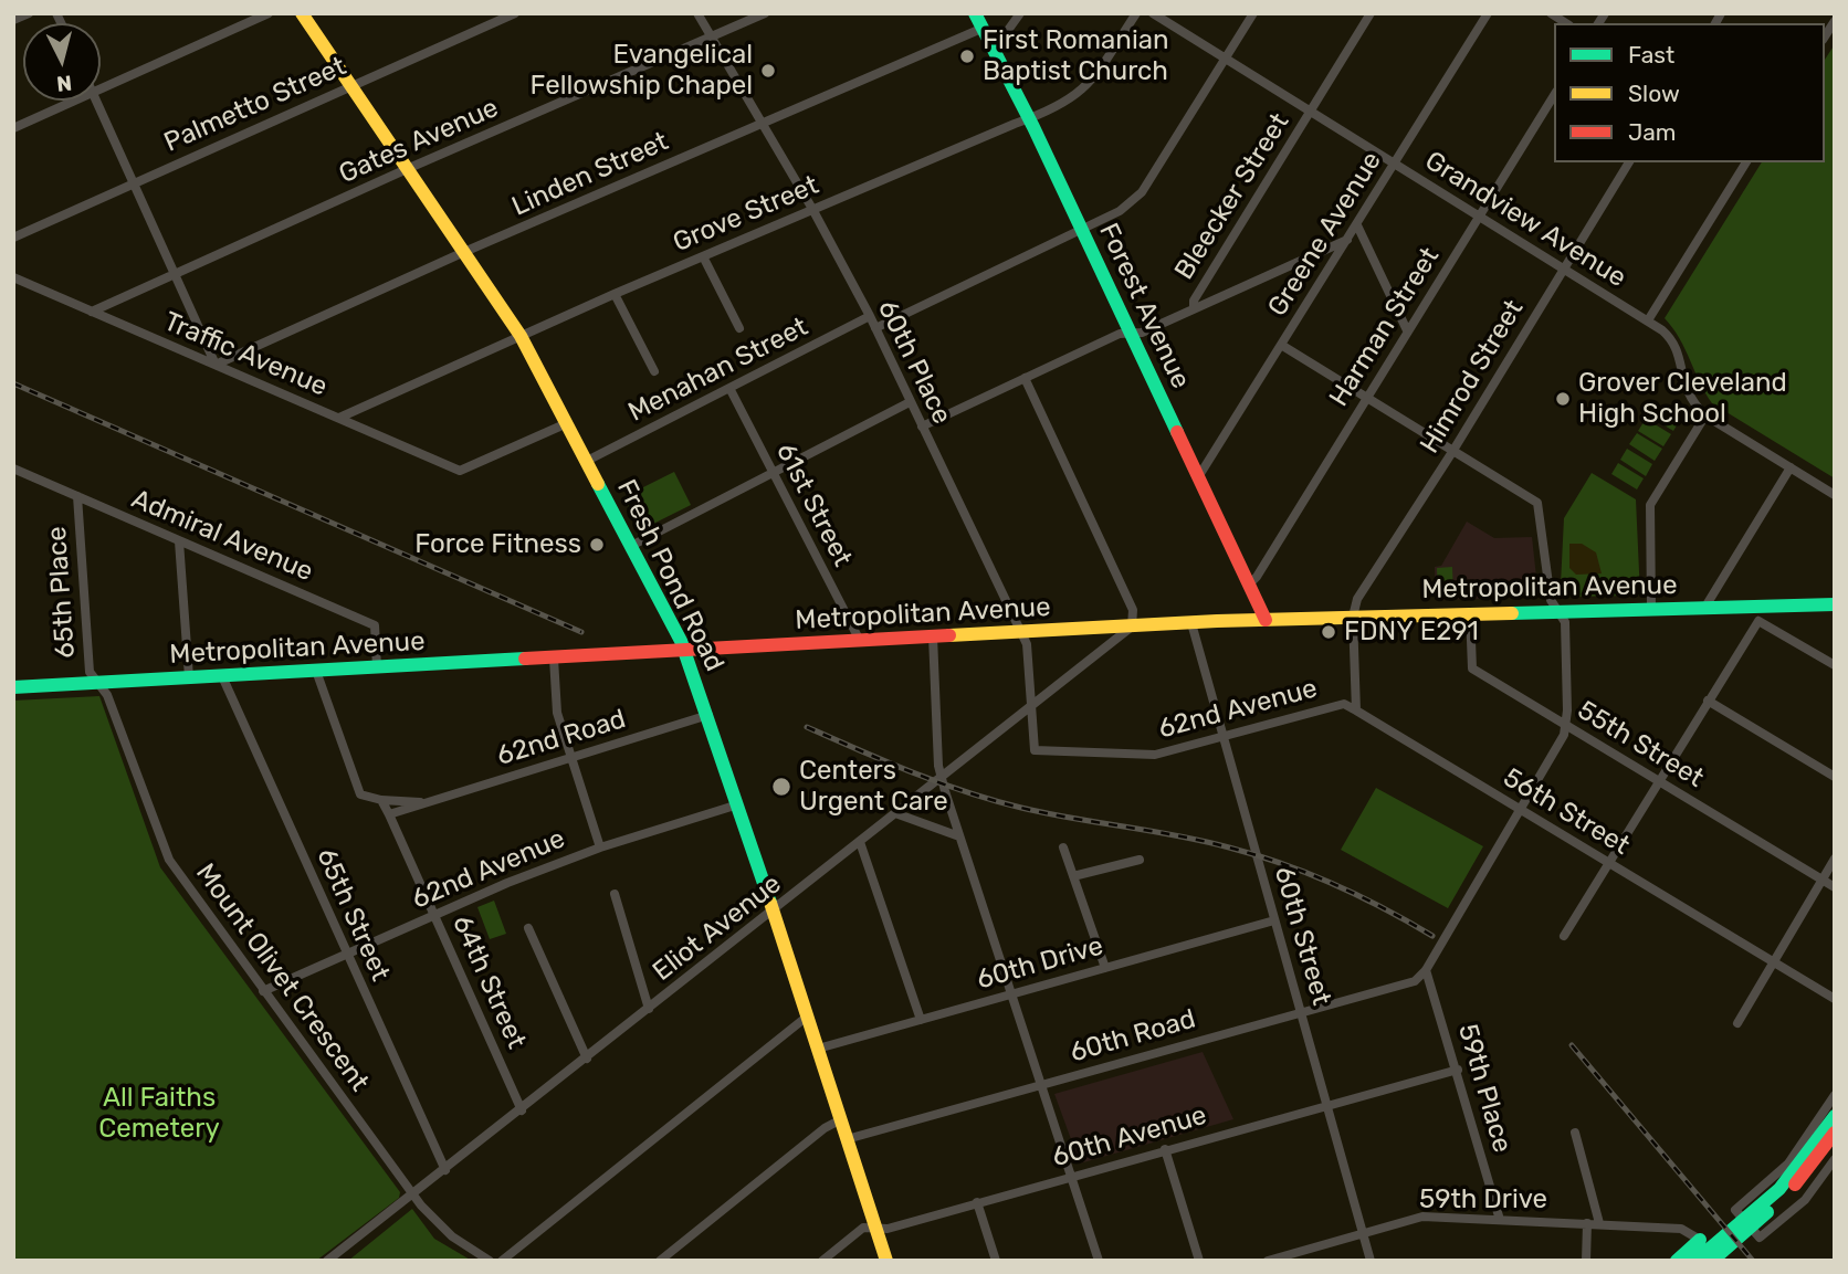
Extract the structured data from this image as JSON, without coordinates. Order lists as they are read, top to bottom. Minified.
{"streets":{"main road":["Forest Avenue","Fresh Pond Road","Metropolitan Avenue"],"street":["Palmetto Street","Gates Avenue","Linden Street","Bleecker Street","Grove Street","Grandview Avenue","Greene Avenue","Harman Street","Traffic Avenue","60th Place","Menahan Street","Himrod Street","61st Street","Admiral Avenue","65th Place","62nd Avenue","62nd Road","55th Street","56th Street","65th Street","Eliot Avenue","60th Street","60th Drive","Mount Olivet Crescent","64th Street","60th Road","59th Place","60th Avenue","59th Drive"]},"crossings":[["Palmetto Street","Fresh Pond Road"],["Gates Avenue","Traffic Avenue"],["Gates Avenue","60th Place"],["Gates Avenue","Fresh Pond Road"],["Linden Street","Forest Avenue"],["Linden Street","Traffic Avenue"],["Linden Street","60th Place"],["Linden Street","Fresh Pond Road"],["Bleecker Street","Grandview Avenue"],["Bleecker Street","Forest Avenue"],["Bleecker Street","60th Place"],["Grove Street","Forest Avenue"],["Grove Street","Traffic Avenue"],["Grove Street","60th Place"],["Grove Street","Fresh Pond Road"],["Grandview Avenue","Greene Avenue"],["Grandview Avenue","Harman Street"],["Grandview Avenue","Himrod Street"],["Greene Avenue","Forest Avenue"],["Forest Avenue","Harman Street"],["Forest Avenue","Metropolitan Avenue"],["Traffic Avenue","Fresh Pond Road"],["60th Place","Menahan Street"],["60th Place","Metropolitan Avenue"],["60th Place","62nd Avenue"],["60th Place","Eliot Avenue"],["Menahan Street","61st Street"],["Menahan Street","Fresh Pond Road"],["Himrod Street","Metropolitan Avenue"],["61st Street","Metropolitan Avenue"],["Admiral Avenue","Metropolitan Avenue"],["Admiral Avenue","65th Place"],["Fresh Pond Road","Metropolitan Avenue"],["Fresh Pond Road","62nd Avenue"],["Fresh Pond Road","62nd Road"],["Fresh Pond Road","Eliot Avenue"],["Fresh Pond Road","60th Drive"],["Fresh Pond Road","60th Road"],["Fresh Pond Road","60th Avenue"],["Metropolitan Avenue","65th Place"],["Metropolitan Avenue","55th Street"],["Metropolitan Avenue","65th Street"],["Metropolitan Avenue","Eliot Avenue"],["Metropolitan Avenue","60th Street"],["Metropolitan Avenue","Mount Olivet Crescent"],["Metropolitan Avenue","64th Street"],["65th Place","Mount Olivet Crescent"],["62nd Avenue","56th Street"],["62nd Avenue","65th Street"],["62nd Avenue","60th Street"],["62nd Avenue","Mount Olivet Crescent"],["62nd Avenue","64th Street"],["62nd Road","64th Street"],["65th Street","Eliot Avenue"],["Eliot Avenue","Mount Olivet Crescent"],["Eliot Avenue","64th Street"],["60th Street","60th Drive"],["60th Street","60th Road"],["60th Street","60th Avenue"],["60th Street","59th Drive"],["60th Road","59th Place"],["59th Place","60th Avenue"],["59th Place","59th Drive"]],"parks":["All Faiths Cemetery"],"places":["First Romanian Baptist Church","Evangelical Fellowship Chapel","Grover Cleveland High School","Force Fitness","FDNY E291","Centers Urgent Care"],"legend":["Fast","Slow","Jam"],"north":"bottom"}
